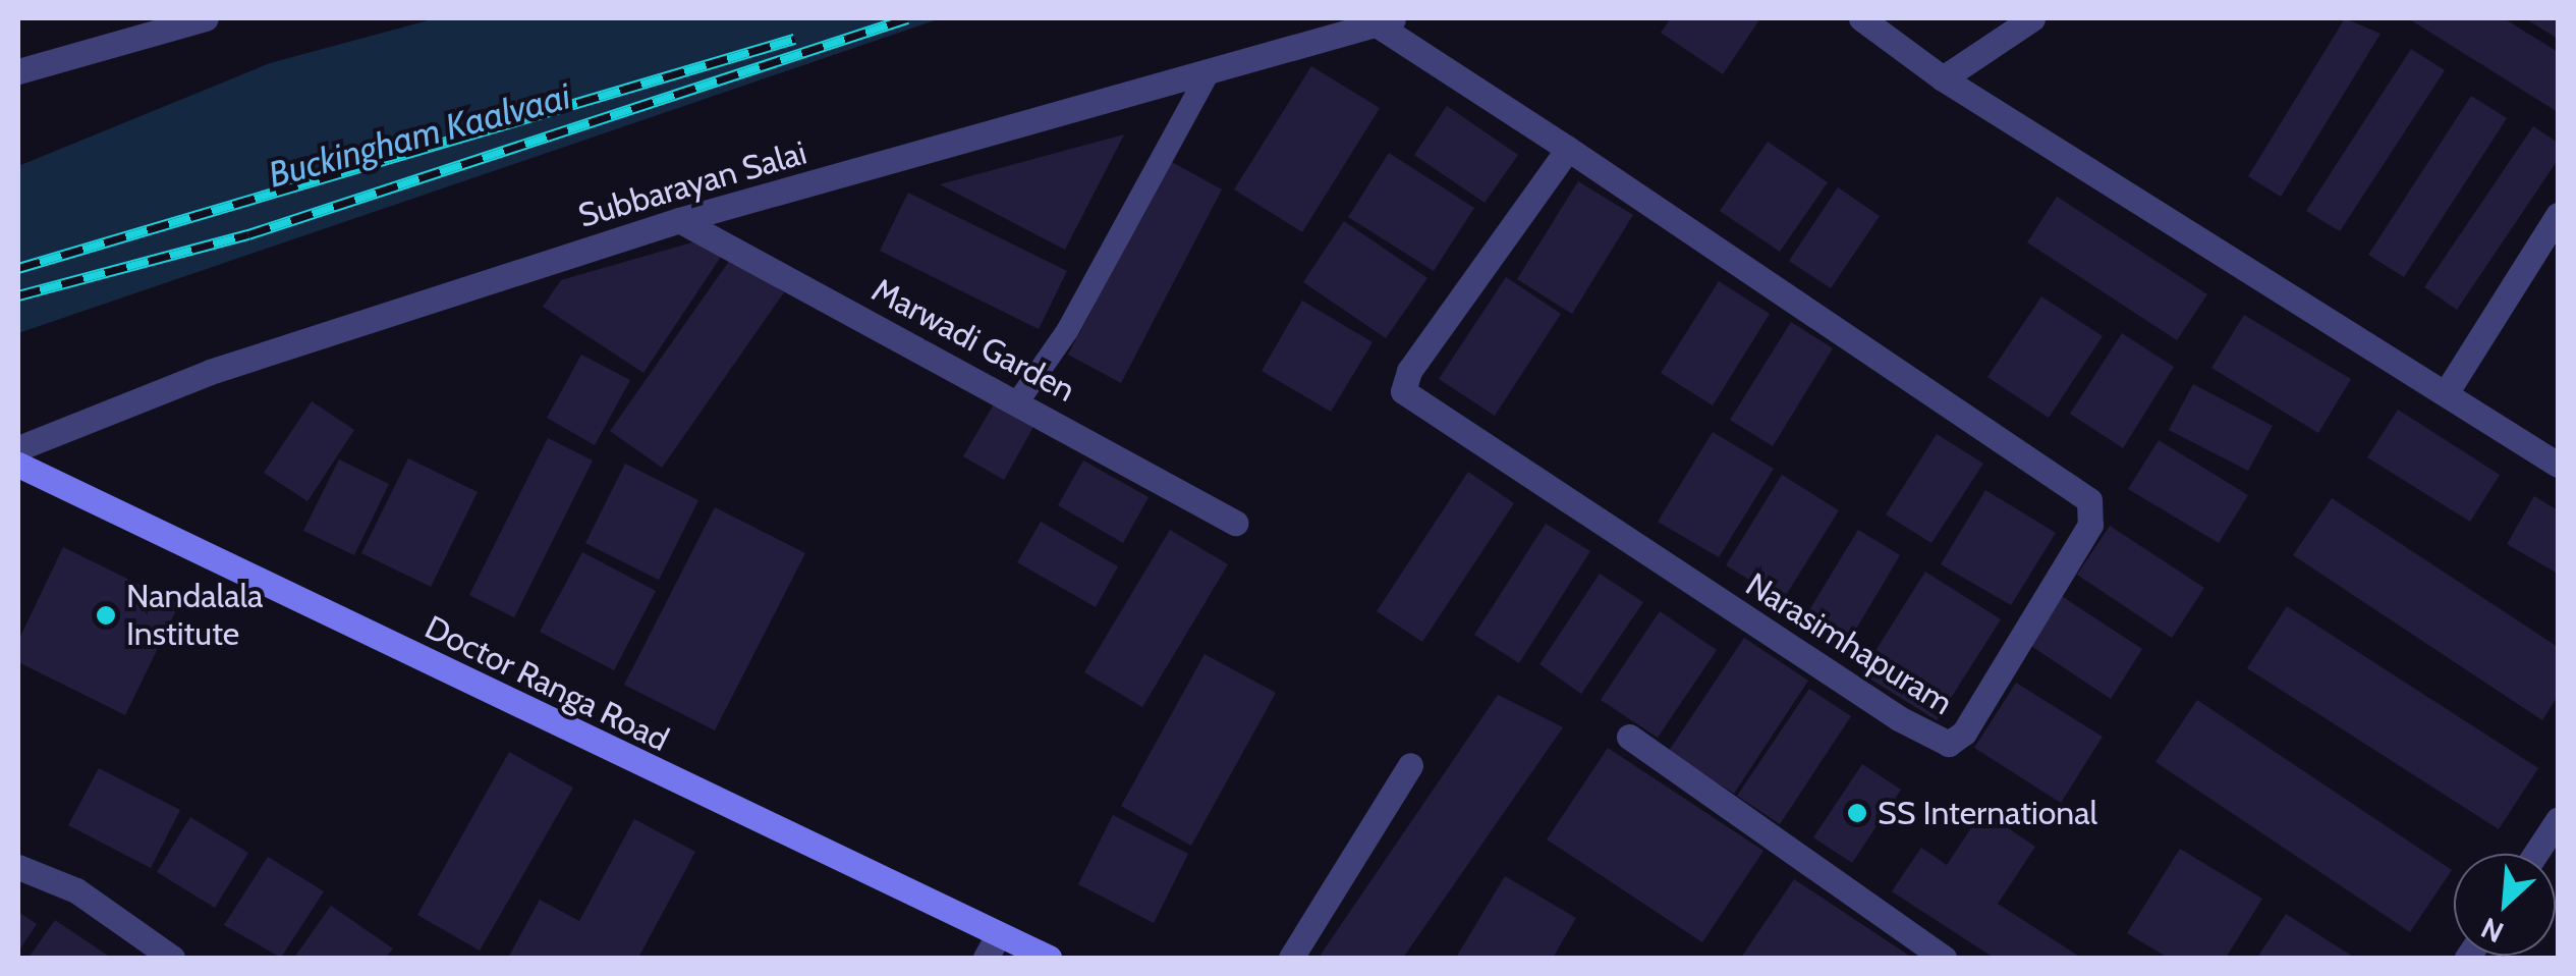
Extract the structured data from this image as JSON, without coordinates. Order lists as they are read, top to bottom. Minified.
{"streets":{"main road":["Doctor Ranga Road"],"street":["Subbarayan Salai","Marwadi Garden","Narasimhapuram"]},"crossings":[["Subbarayan Salai","Marwadi Garden"],["Subbarayan Salai","Narasimhapuram"]],"water":["Buckingham Kaalvaai"],"places":["Nandalala Institute","SS International"],"north":"bottom left"}
